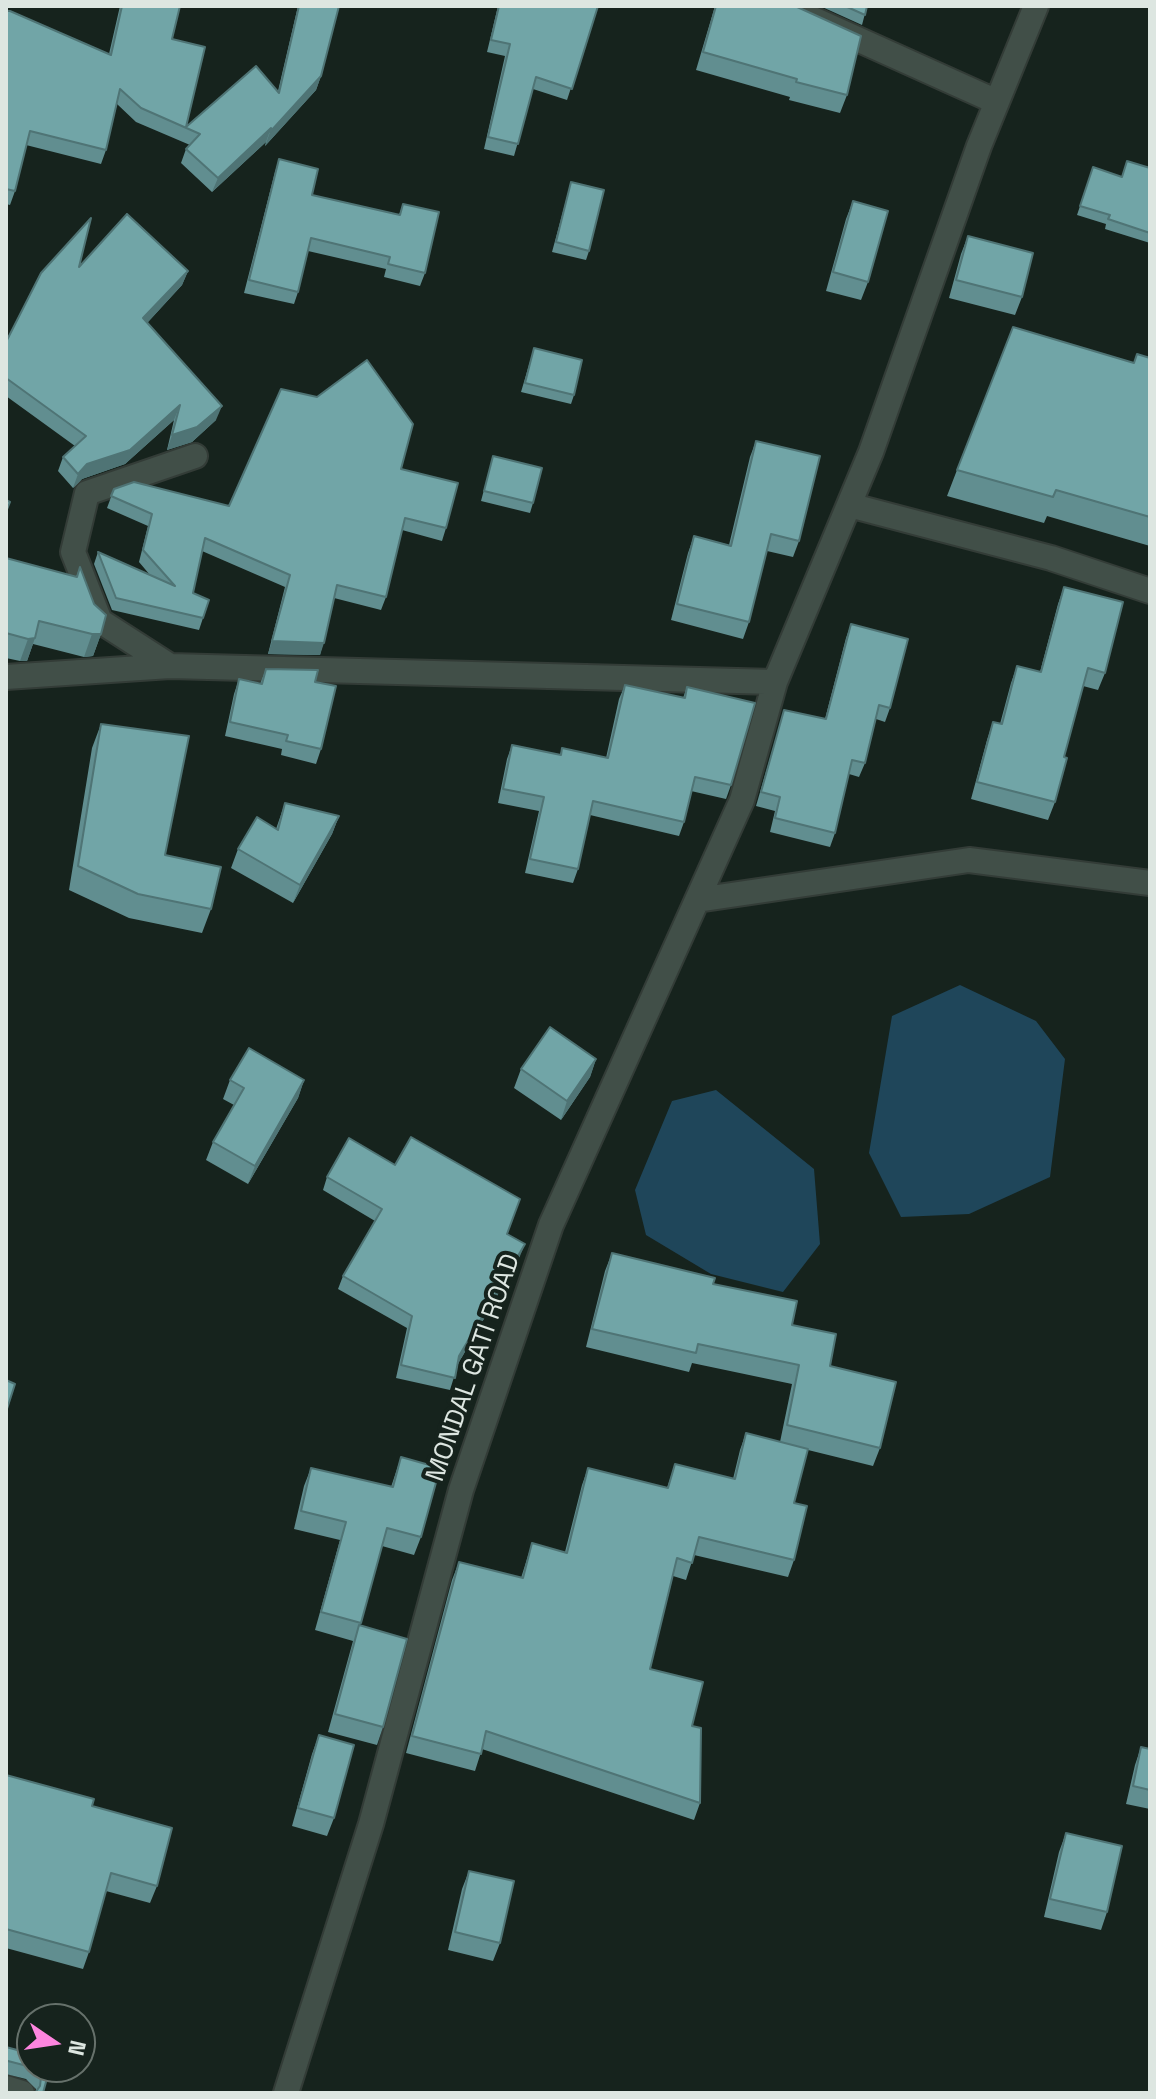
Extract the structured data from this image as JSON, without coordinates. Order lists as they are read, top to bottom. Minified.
{"streets":{"street":["MONDAL GATI ROAD"]},"north":"right"}
